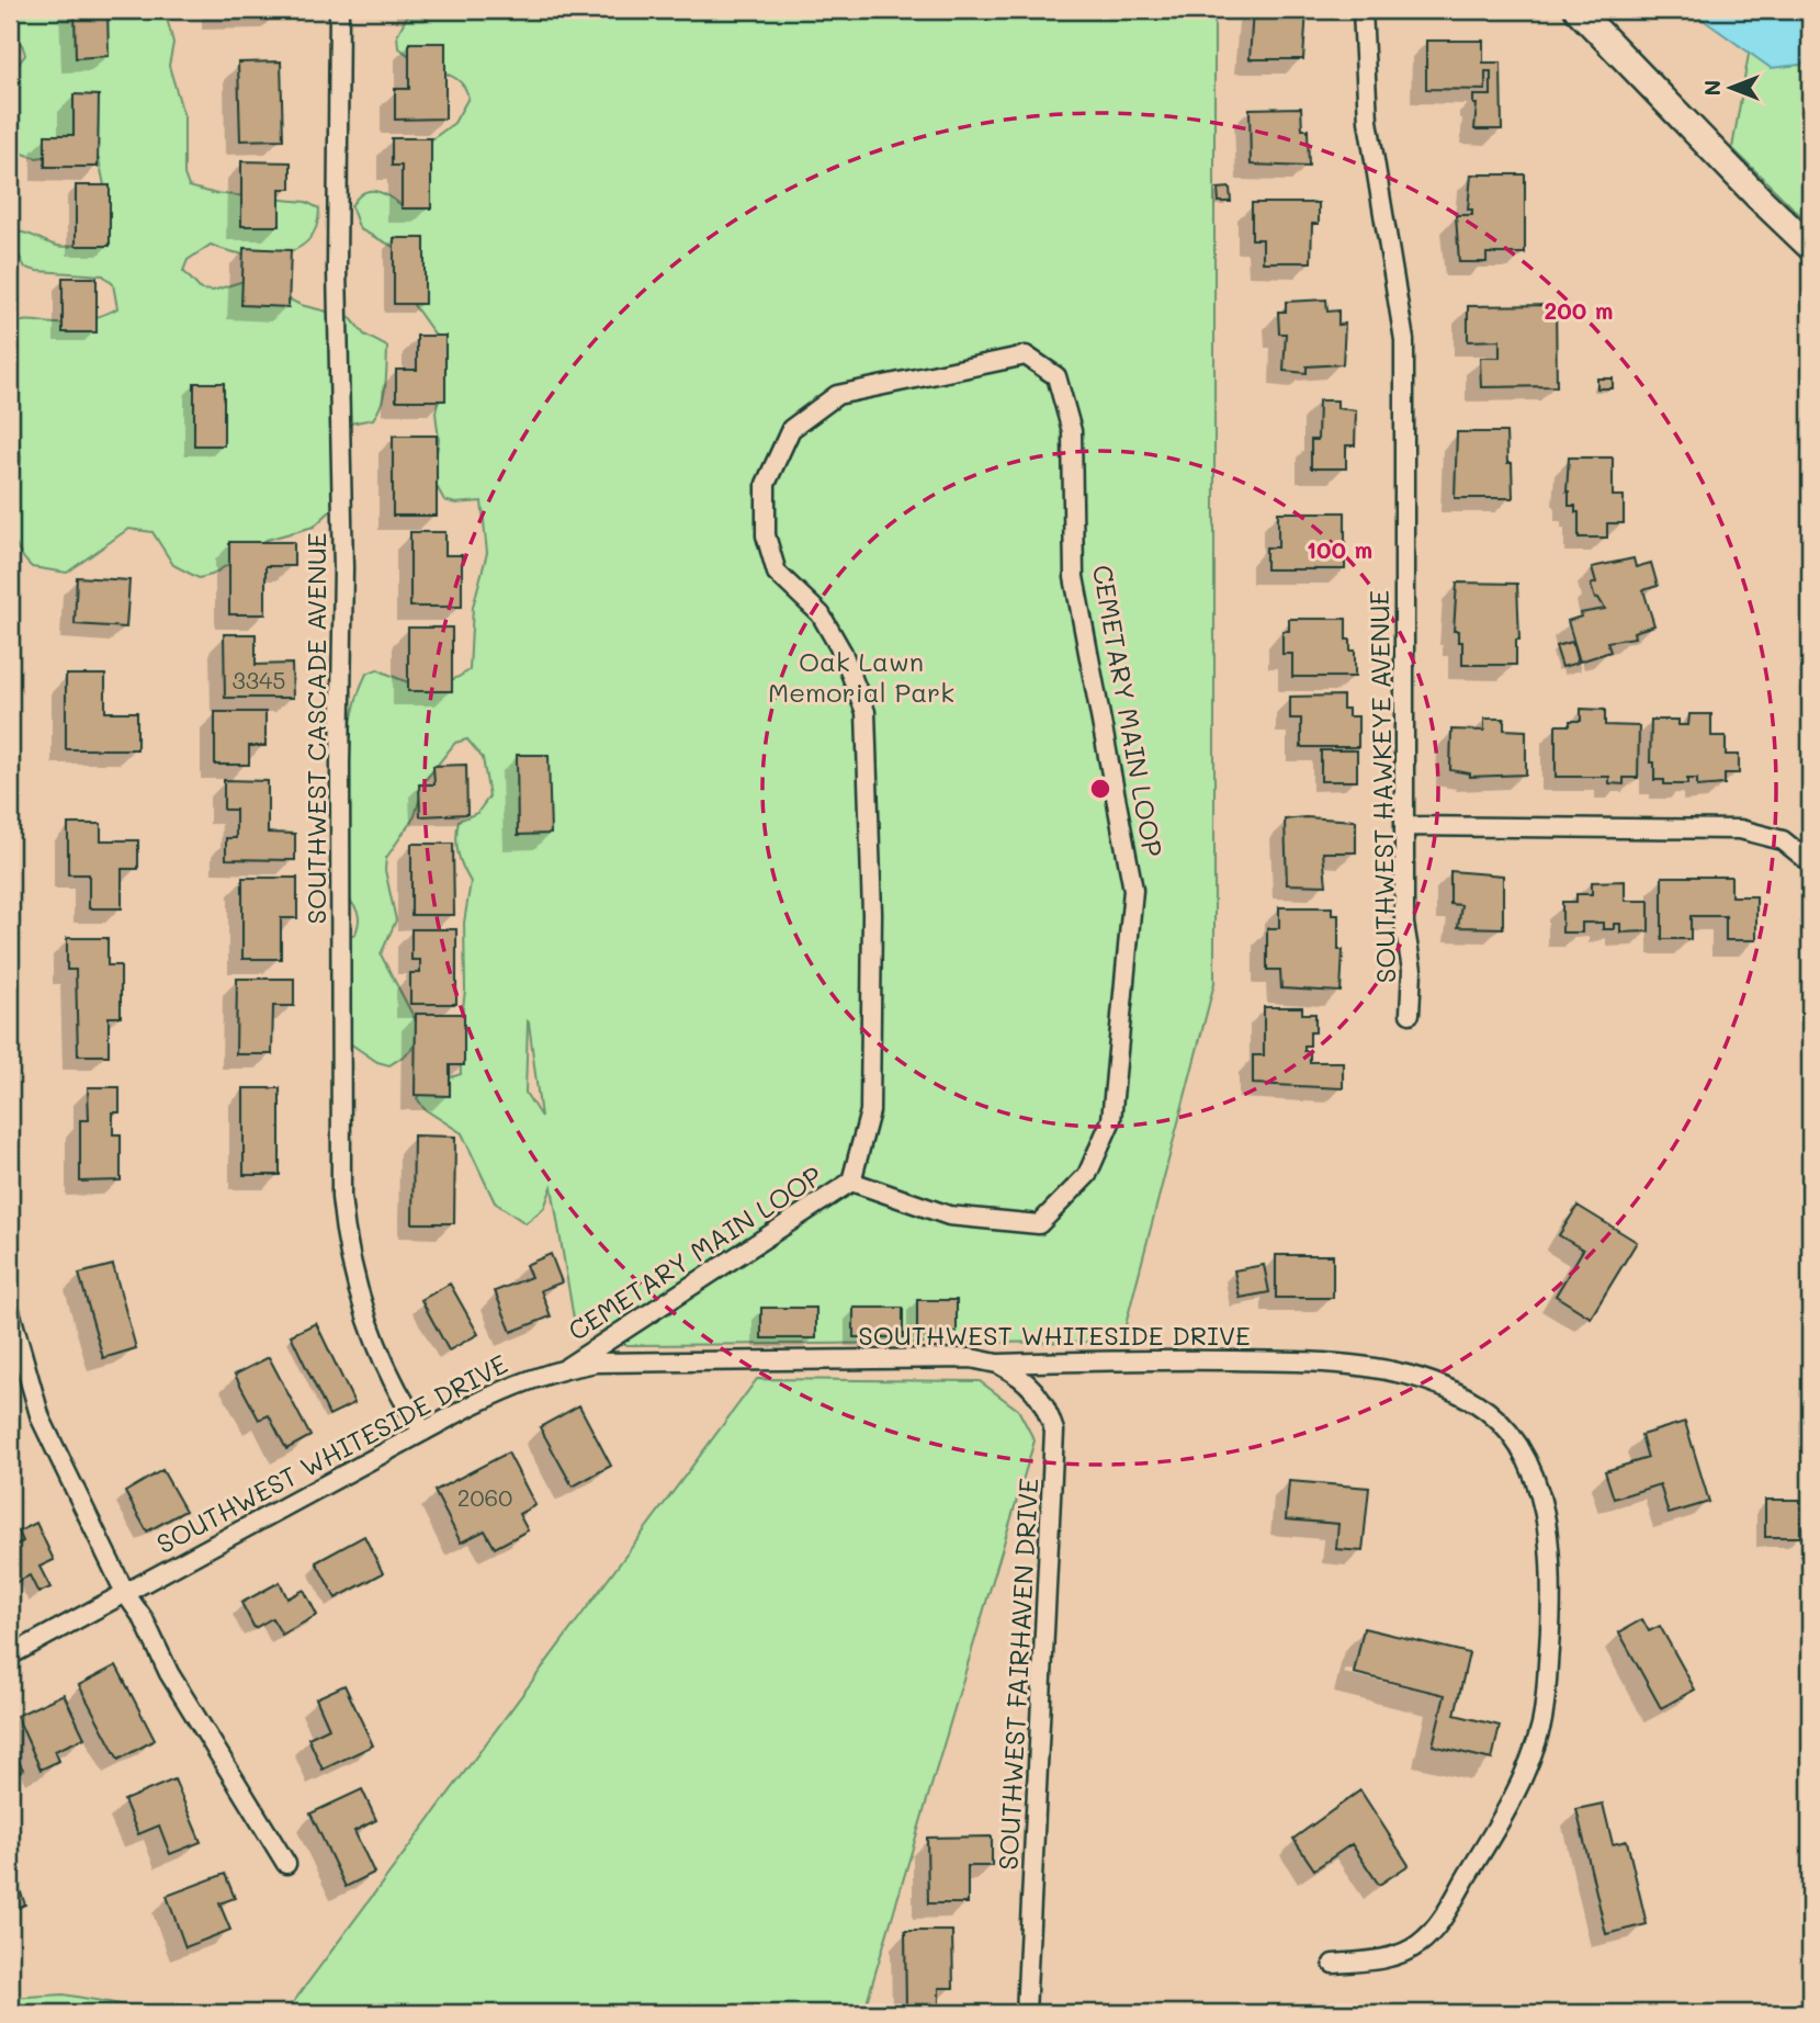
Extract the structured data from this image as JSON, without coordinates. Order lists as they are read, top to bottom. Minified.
{"streets":{"street":["CEMETARY MAIN LOOP","SOUTHWEST CASCADE AVENUE","SOUTHWEST HAWKEYE AVENUE","SOUTHWEST WHITESIDE DRIVE","SOUTHWEST FAIRHAVEN DRIVE"]},"crossings":[["CEMETARY MAIN LOOP","SOUTHWEST WHITESIDE DRIVE"],["SOUTHWEST CASCADE AVENUE","SOUTHWEST WHITESIDE DRIVE"],["SOUTHWEST WHITESIDE DRIVE","SOUTHWEST FAIRHAVEN DRIVE"]],"parks":["Oak Lawn Memorial Park"],"house_numbers":["3345","2060"],"north":"left","rings":["200 m","100 m"]}
